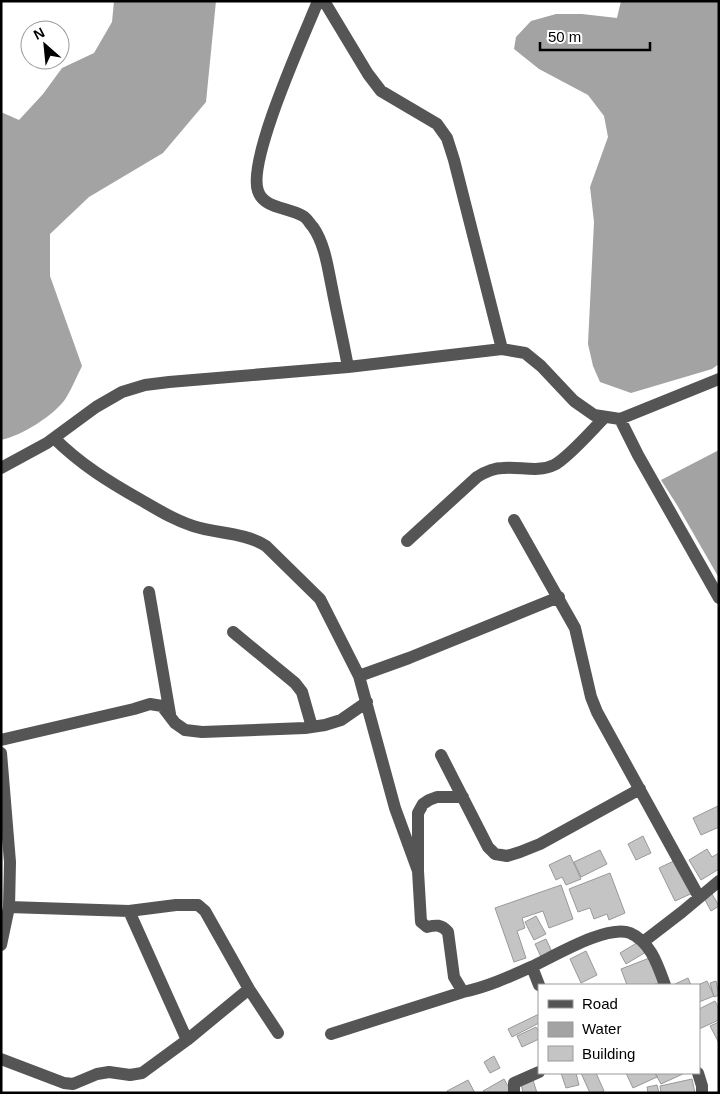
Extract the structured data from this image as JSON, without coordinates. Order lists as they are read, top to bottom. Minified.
{"legend":["Road","Water","Building"],"scale_bar":"50 m","north":"top left"}
